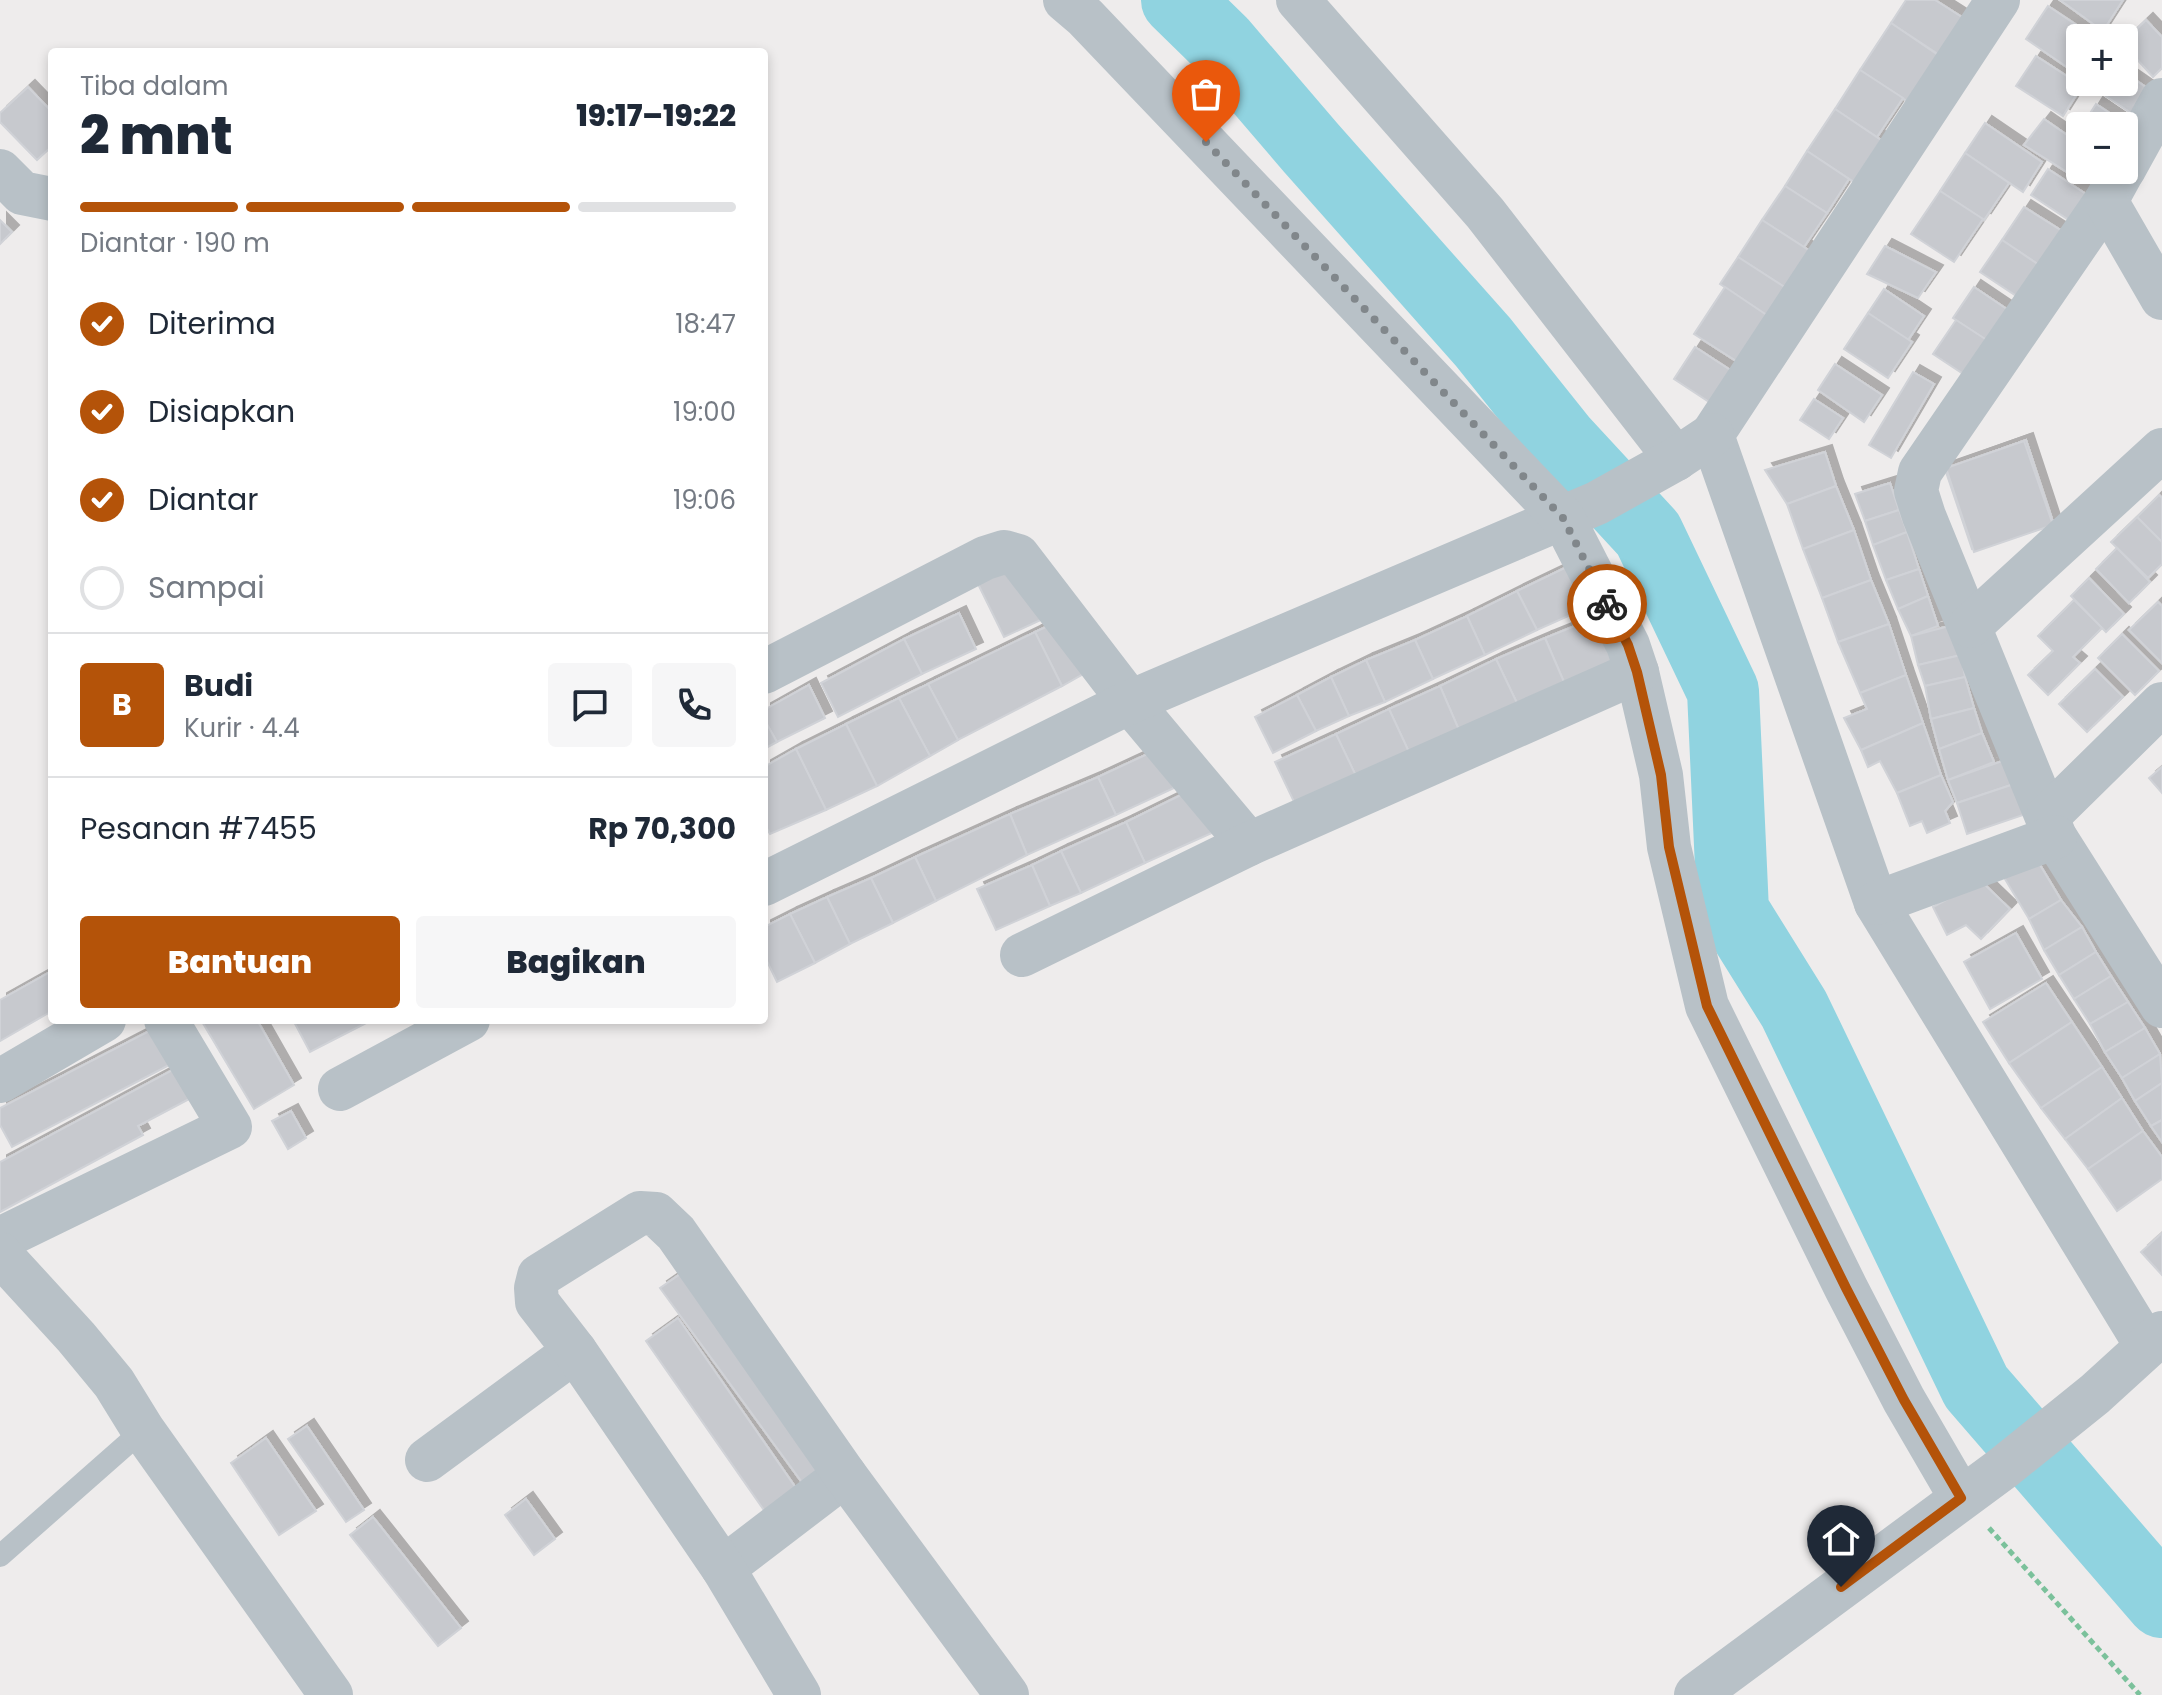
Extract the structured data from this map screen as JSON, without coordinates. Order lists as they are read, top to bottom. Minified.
{"page":{"map_buttons":["+","−"],"heading":["2 mnt","Tiba dalam","19:17–19:22"],"panel":["Budi","Kurir · 4.4","Pesanan #7455","Rp 70,300"],"bar":"Diantar · 190 m","list":[["Diterima","18:47"],["Disiapkan","19:00"],["Diantar","19:06"],"Sampai"],"round":"B","buttons":["Bantuan","Bagikan"]}}
